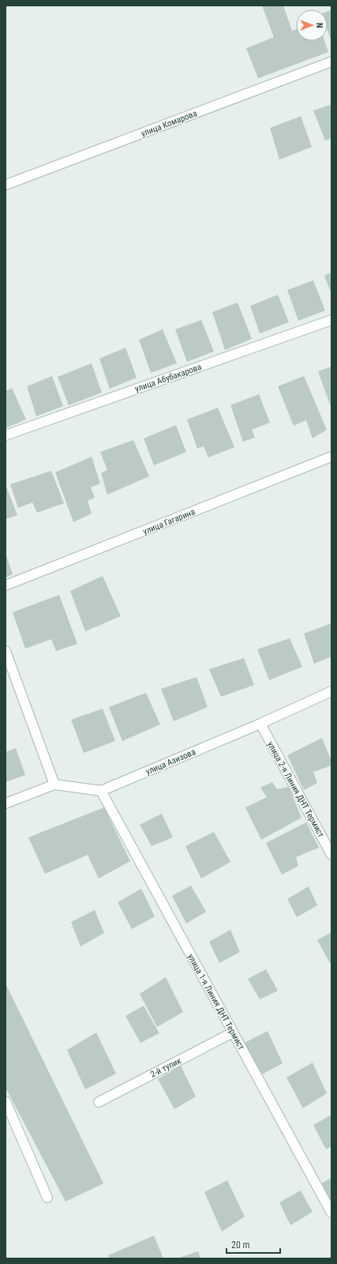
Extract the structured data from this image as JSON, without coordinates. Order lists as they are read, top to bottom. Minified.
{"streets":{"street":["улица Комарова","улица Абубакарова","улица Гагарина","улица Азизова","улица 2-я Линия ДНТ Термист","улица 1-я Линия ДНТ Термист","2-й тупик"]},"crossings":[["улица Азизова","улица 2-я Линия ДНТ Термист"],["улица Азизова","улица 1-я Линия ДНТ Термист"],["улица 1-я Линия ДНТ Термист","2-й тупик"]],"scale_bar":"20 m","north":"right"}
